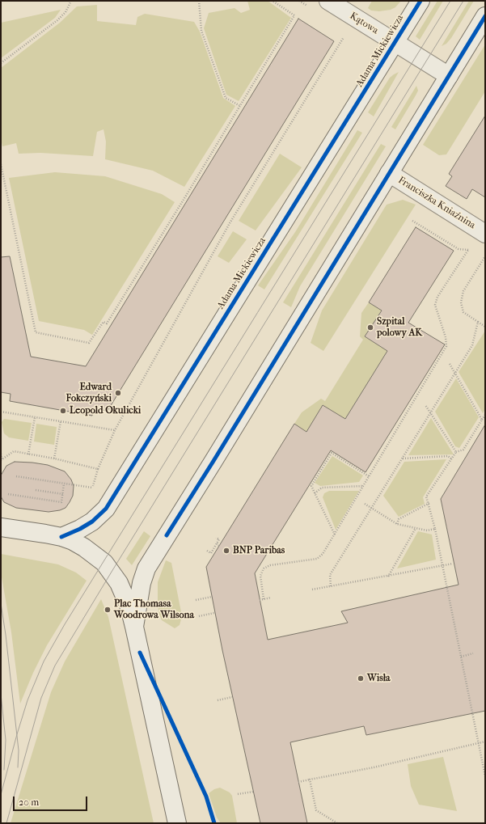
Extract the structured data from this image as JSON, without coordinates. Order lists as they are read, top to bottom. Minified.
{"streets":{"street":["Kątowa","Adama Mickiewicza","Franciszka Kniaźnina"]},"crossings":[["Kątowa","Adama Mickiewicza"]],"places":["Szpital polowy AK","Edward Fokczyński","Leopold Okulicki","BNP Paribas","Plac Thomasa Woodrowa Wilsona","Wisła"],"scale_bar":"20 m"}
